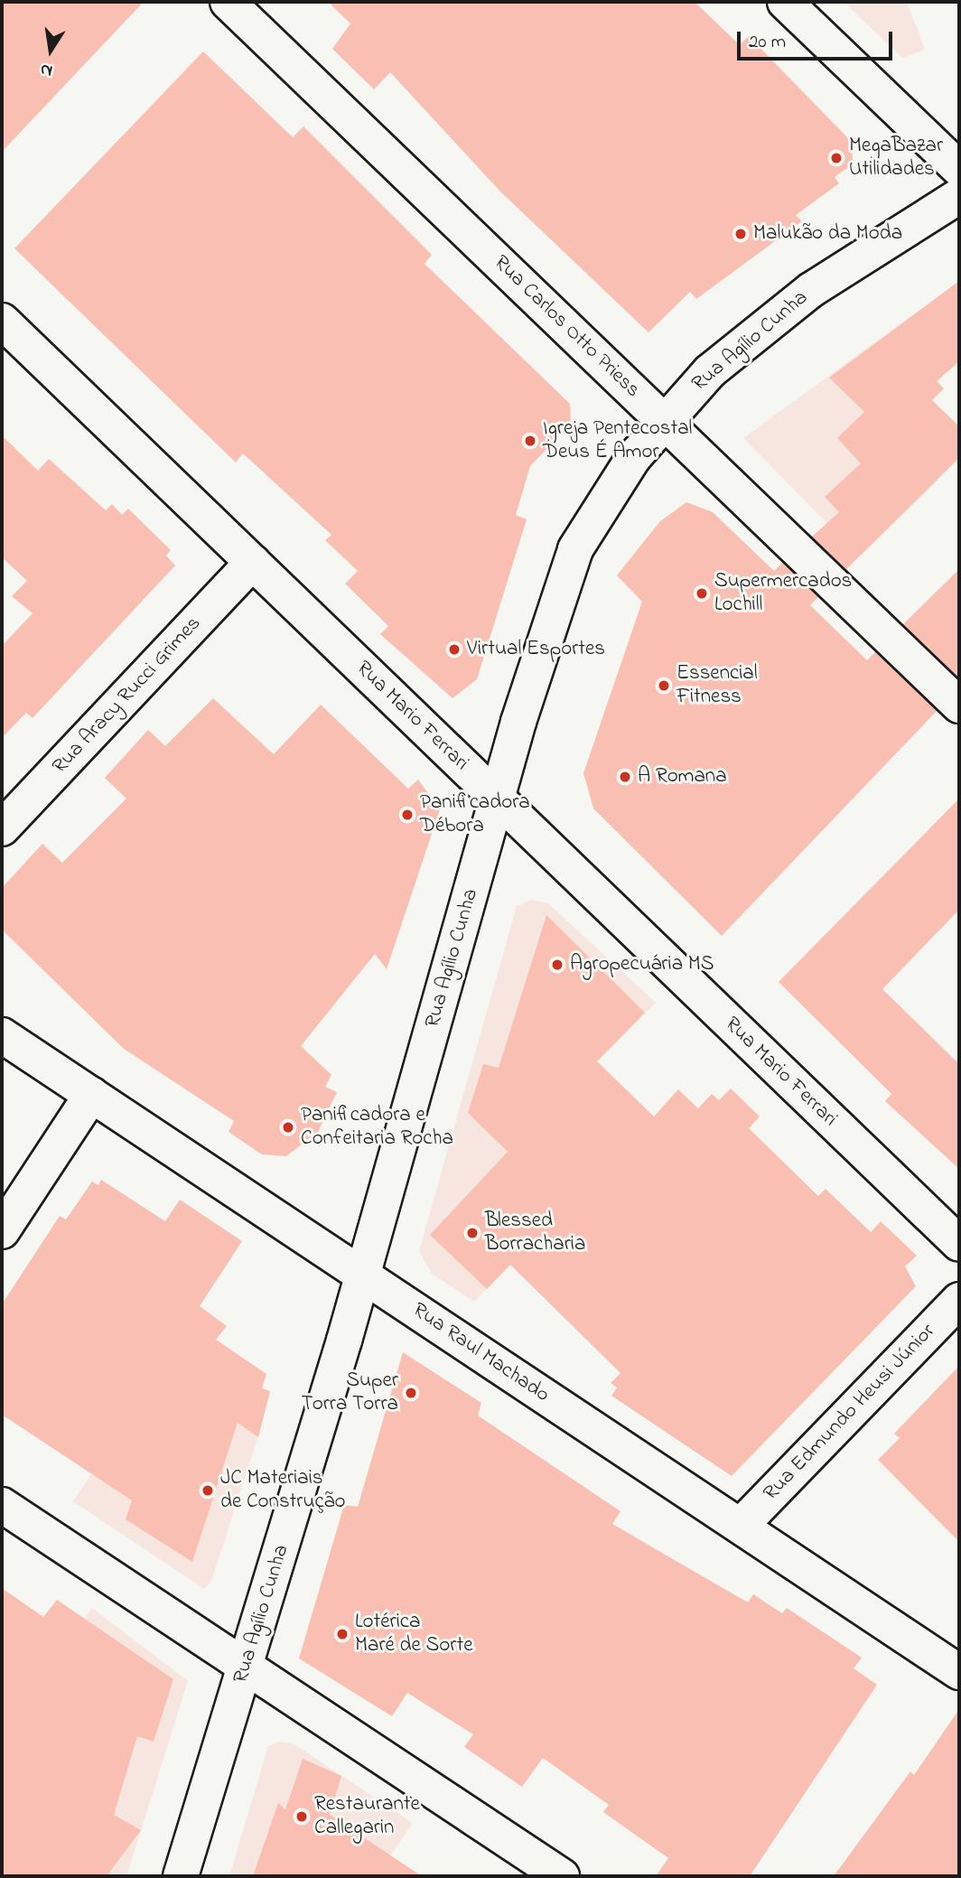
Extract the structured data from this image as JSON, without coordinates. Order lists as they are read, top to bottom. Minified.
{"streets":{"street":["Rua Carlos Otto Priess","Rua Agílio Cunha","Rua Aracy Rucci Grimes","Rua Mario Ferrari","Rua Raul Machado","Rua Edmundo Heusi Júnior"]},"crossings":[["Rua Carlos Otto Priess","Rua Agílio Cunha"],["Rua Agílio Cunha","Rua Mario Ferrari"],["Rua Agílio Cunha","Rua Raul Machado"],["Rua Aracy Rucci Grimes","Rua Mario Ferrari"],["Rua Raul Machado","Rua Edmundo Heusi Júnior"]],"places":["MegaBazar Utilidades","Malukão da Moda","Igreja Pentecostal Deus É Amor","Supermercados Lochill","Virtual Esportes","Essencial Fitness","A Romana","Panificadora Débora","Agropecuária MS","Panificadora e Confeitaria Rocha","Blessed Borracharia","Super Torra Torra","JC Materiais de Construção","Lotérica Maré de Sorte","Restaurante Callegarin"],"scale_bar":"20 m","north":"bottom"}
